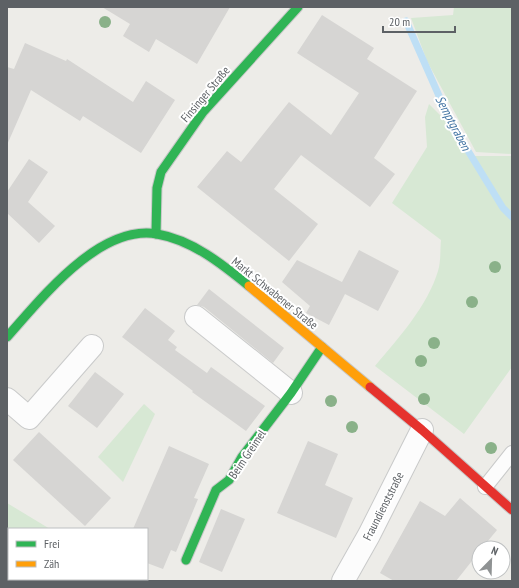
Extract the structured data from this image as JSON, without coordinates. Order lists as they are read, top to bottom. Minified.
{"streets":{"main road":["Finsinger Straße","Markt Schwabener Straße","Beim Greimel"],"street":["Fraundienststraße"]},"crossings":[["Finsinger Straße","Markt Schwabener Straße"],["Markt Schwabener Straße","Beim Greimel"],["Markt Schwabener Straße","Fraundienststraße"]],"water":["Semptgraben"],"legend":["Frei","Zäh"],"scale_bar":"20 m","north":"top right"}
